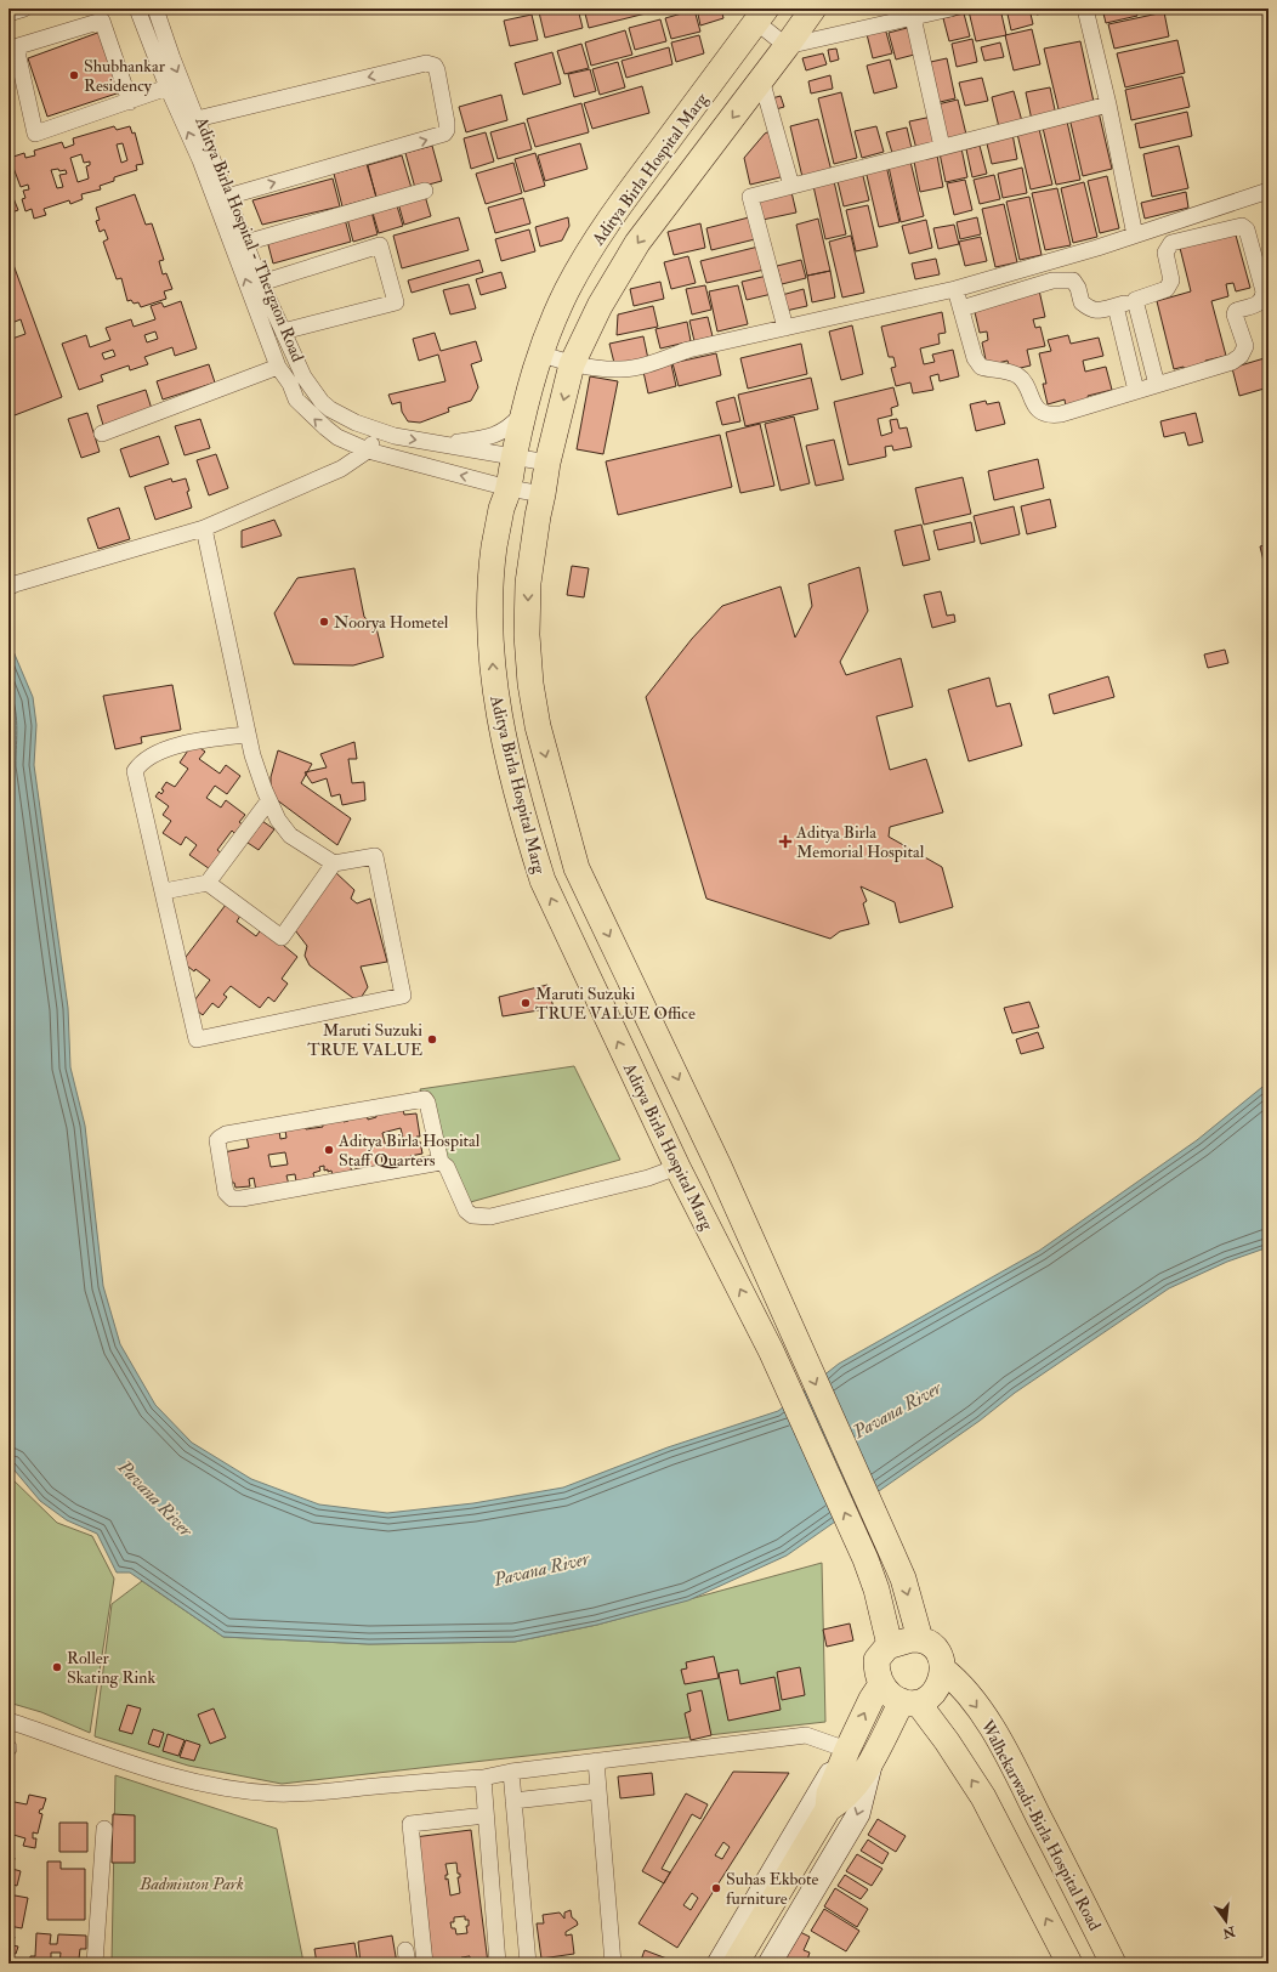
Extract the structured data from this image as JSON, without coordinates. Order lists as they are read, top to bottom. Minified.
{"streets":{"main road":["Aditya Birla Hospital Marg","Walhekarwadi-Birla Hospital Road"],"street":["Aditya Birla Hospital - Thergaon Road"]},"crossings":[["Aditya Birla Hospital Marg","Aditya Birla Hospital - Thergaon Road"],["Aditya Birla Hospital Marg","Walhekarwadi-Birla Hospital Road"]],"water":["Pavana River"],"parks":["Badminton Park"],"places":{"other":["Shubhankar Residency","Noorya Hometel","Maruti Suzuki TRUE VALUE Office","Maruti Suzuki TRUE VALUE","Aditya Birla Hospital Staff Quarters","Roller Skating Rink","Suhas Ekbote furniture"],"health":["Aditya Birla Memorial Hospital"]},"north":"bottom"}
